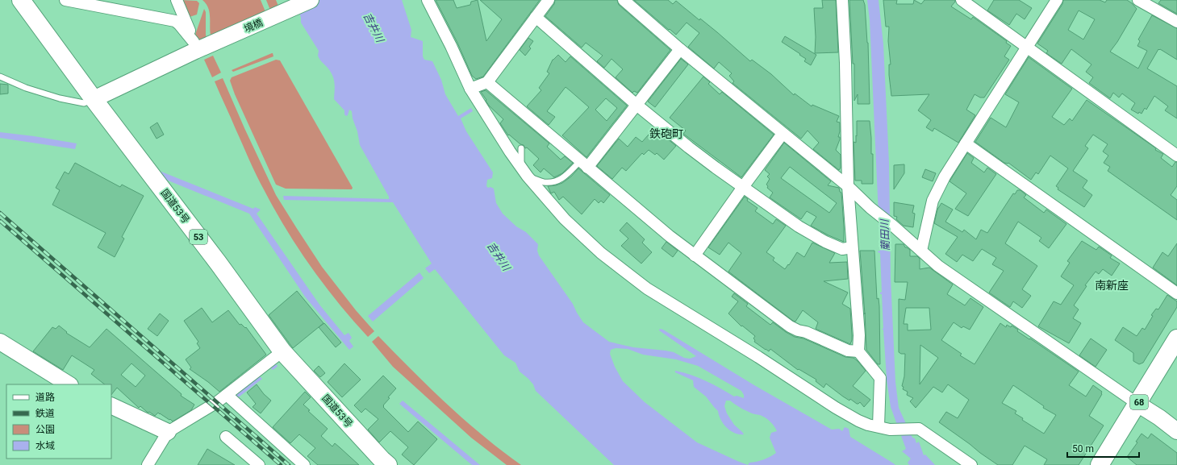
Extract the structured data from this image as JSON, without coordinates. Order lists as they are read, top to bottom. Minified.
{"streets":{"main road":["国道53号","53","68"],"street":["境橋"]},"crossings":[["境橋","国道53号"]],"districts":["鉄砲町","南新座"],"water":["吉井川","藺田川"],"legend":["道路","鉄道","公園","水域"],"scale_bar":"50 m"}
